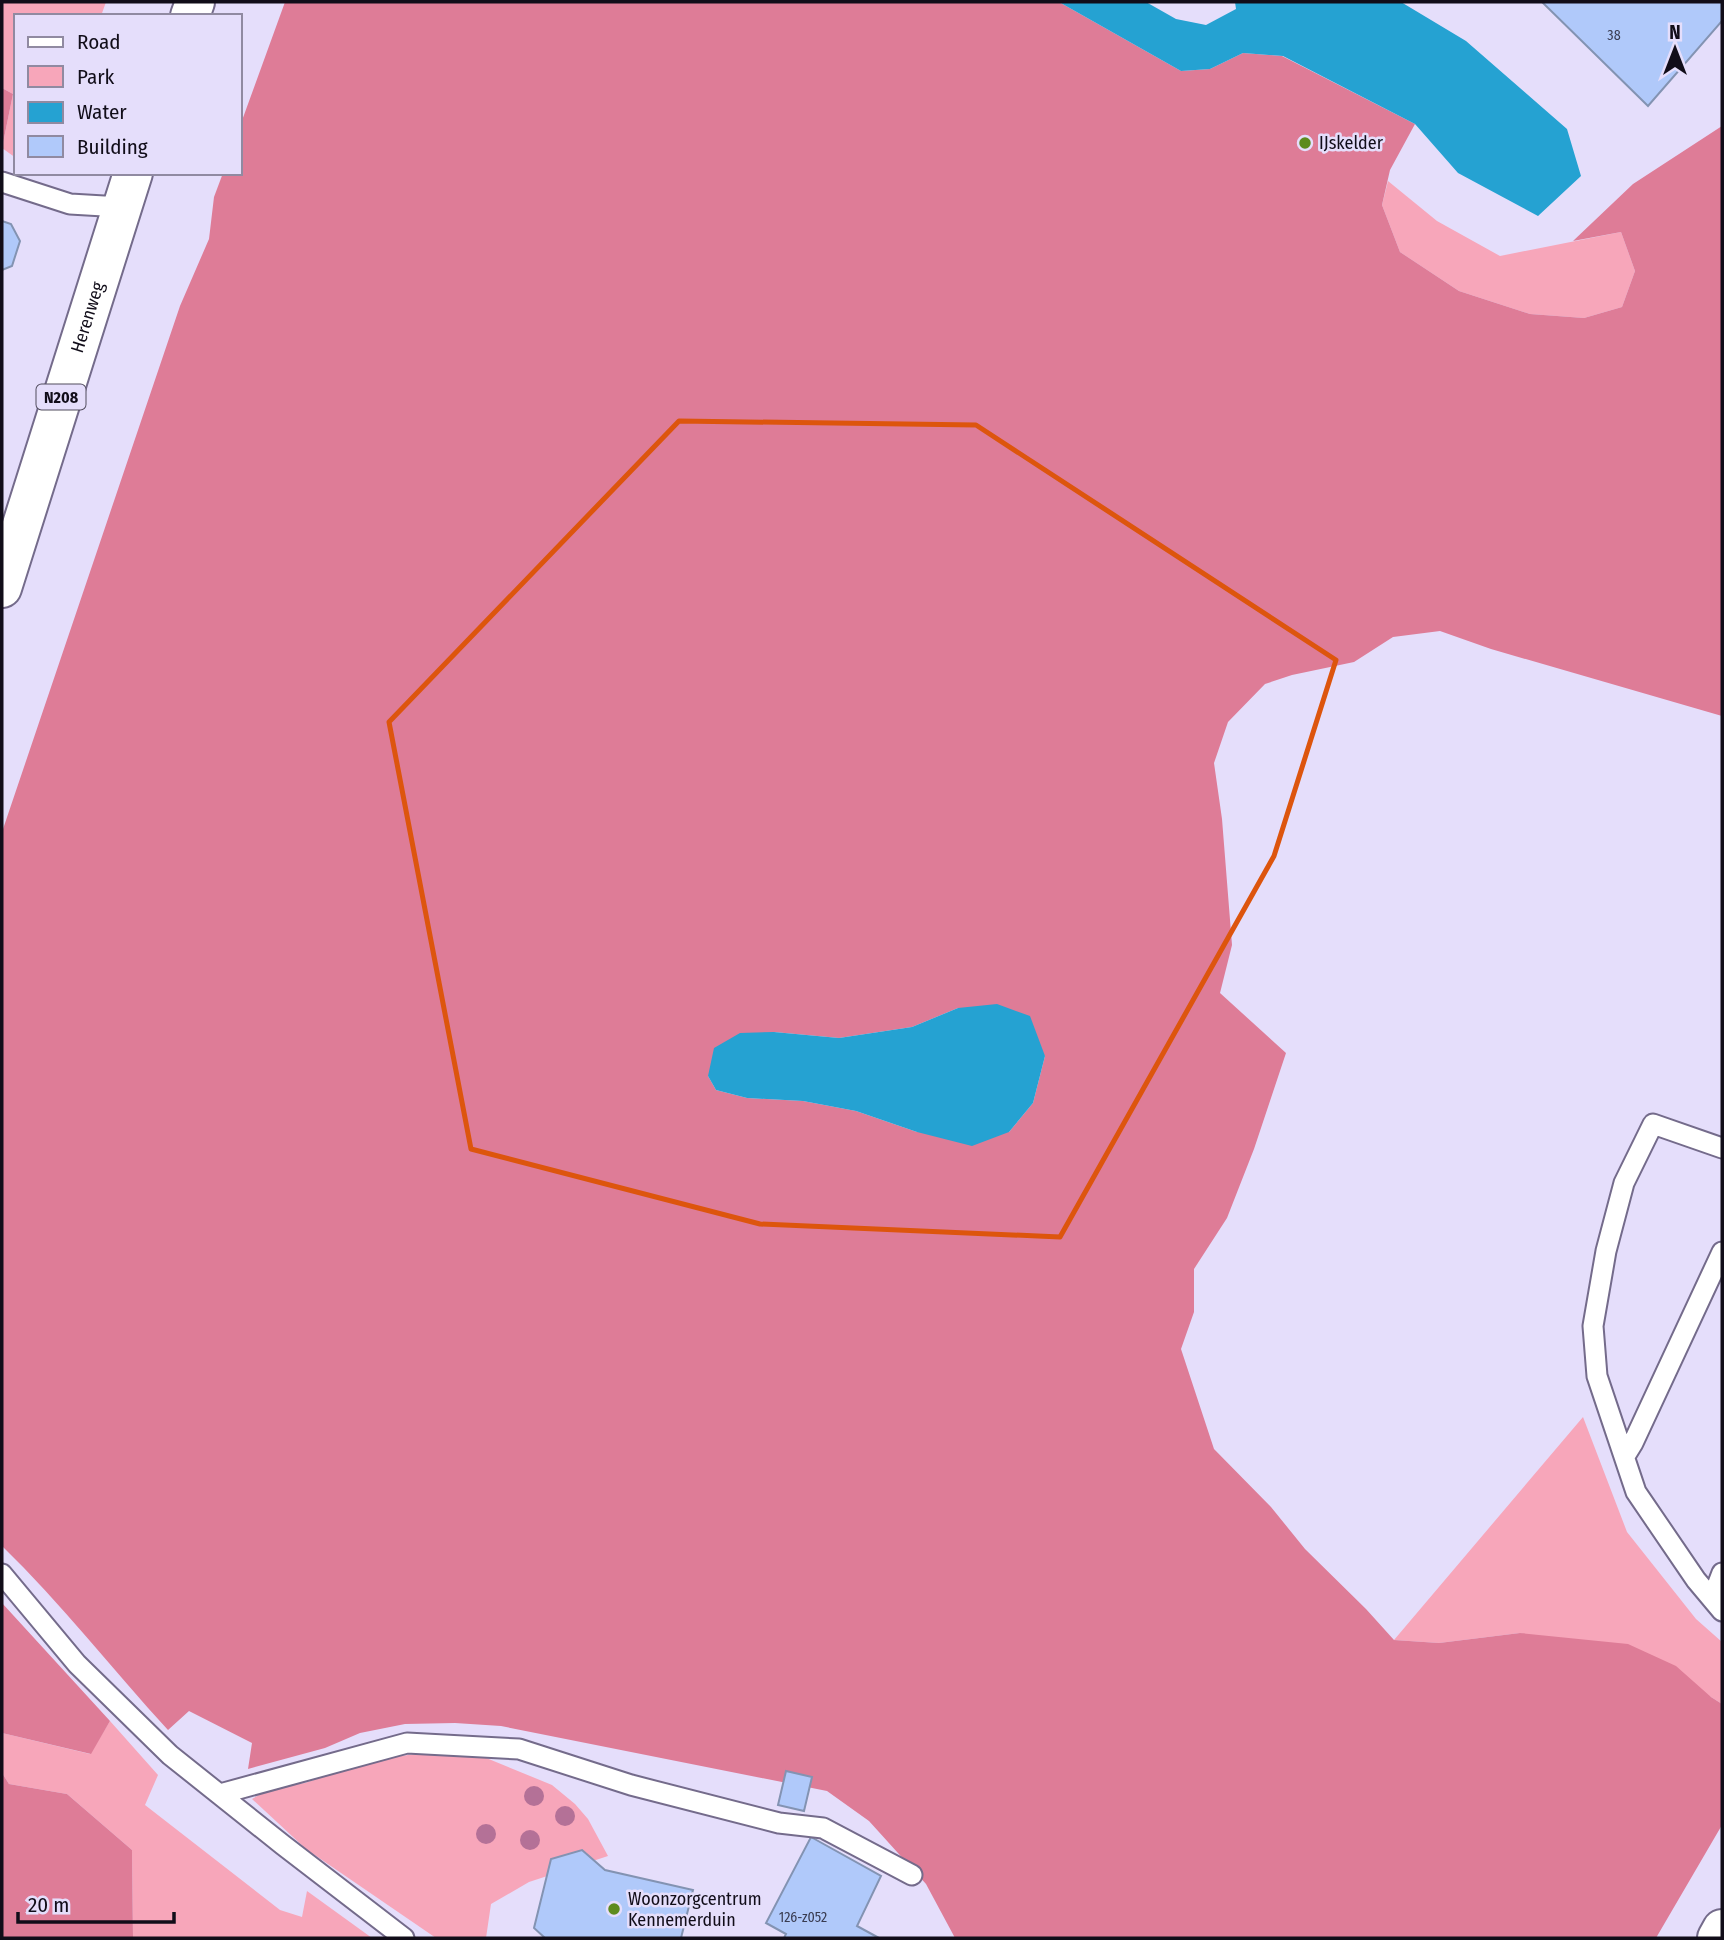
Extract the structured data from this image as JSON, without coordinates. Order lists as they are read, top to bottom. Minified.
{"streets":{"main road":["Herenweg","N208"]},"places":["IJskelder","Woonzorgcentrum Kennemerduin"],"house_numbers":["38","126-z052"],"legend":["Road","Park","Water","Building"],"scale_bar":"20 m","north":"top"}
